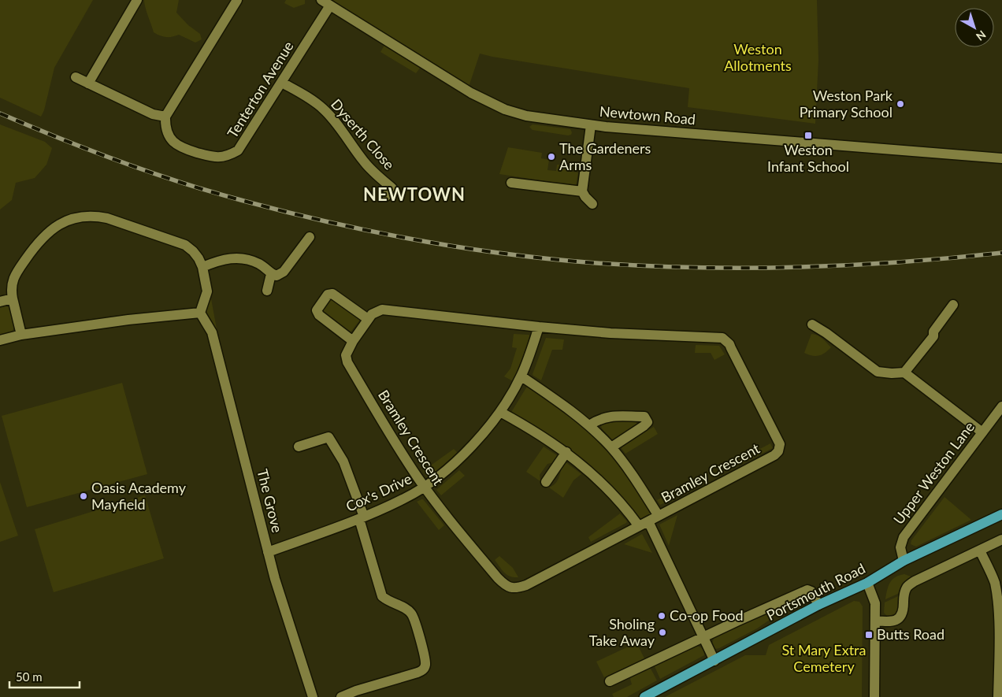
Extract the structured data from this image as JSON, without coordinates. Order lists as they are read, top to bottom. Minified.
{"streets":{"main road":["Portsmouth Road"],"street":["Tenterton Avenue","Newtown Road","Dyserth Close","Bramley Crescent","Upper Weston Lane","Cox's Drive","The Grove"]},"crossings":[["Tenterton Avenue","Newtown Road"],["Tenterton Avenue","Dyserth Close"],["Bramley Crescent","Cox's Drive"],["Upper Weston Lane","Portsmouth Road"],["Cox's Drive","The Grove"]],"districts":["NEWTOWN"],"parks":["Weston Allotments","St Mary Extra Cemetery"],"places":{"other":["Weston Park Primary School","The Gardeners Arms","Oasis Academy Mayfield","Co-op Food","Sholing Take Away"],"transit":["Weston Infant School","Butts Road"]},"scale_bar":"50 m","north":"bottom right"}
